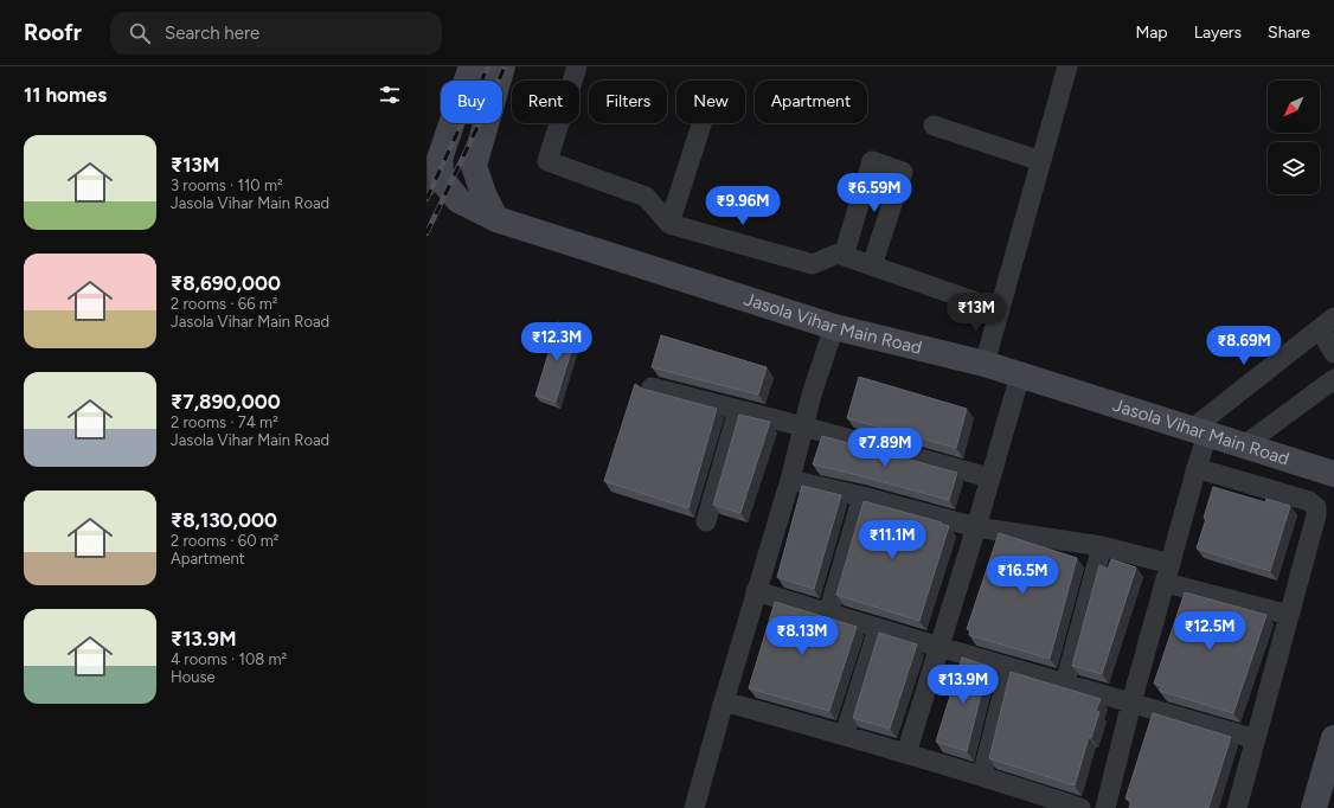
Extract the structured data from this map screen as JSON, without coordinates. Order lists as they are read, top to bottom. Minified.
{"streets":{"street":["Jasola Vihar Main Road"]},"north":"bottom left","page":{"header":"Roofr","search":"Search here","nav":["Map","Layers","Share"],"heading":"11 homes","chip":["Buy","Rent","Filters","New","Apartment"],"list":[{"name":"₹13M","note":"3 rooms · 110 m² · Jasola Vihar Main Road"},{"name":"₹8,690,000","note":"2 rooms · 66 m² · Jasola Vihar Main Road"},{"name":"₹7,890,000","note":"2 rooms · 74 m² · Jasola Vihar Main Road"},{"name":"₹8,130,000","note":"2 rooms · 60 m² · Apartment"},{"name":"₹13.9M","note":"4 rooms · 108 m² · House"}],"price":["₹6.59M","₹9.96M","₹13M","₹12.3M","₹8.69M","₹7.89M","₹11.1M","₹16.5M","₹12.5M","₹8.13M","₹13.9M"]}}
